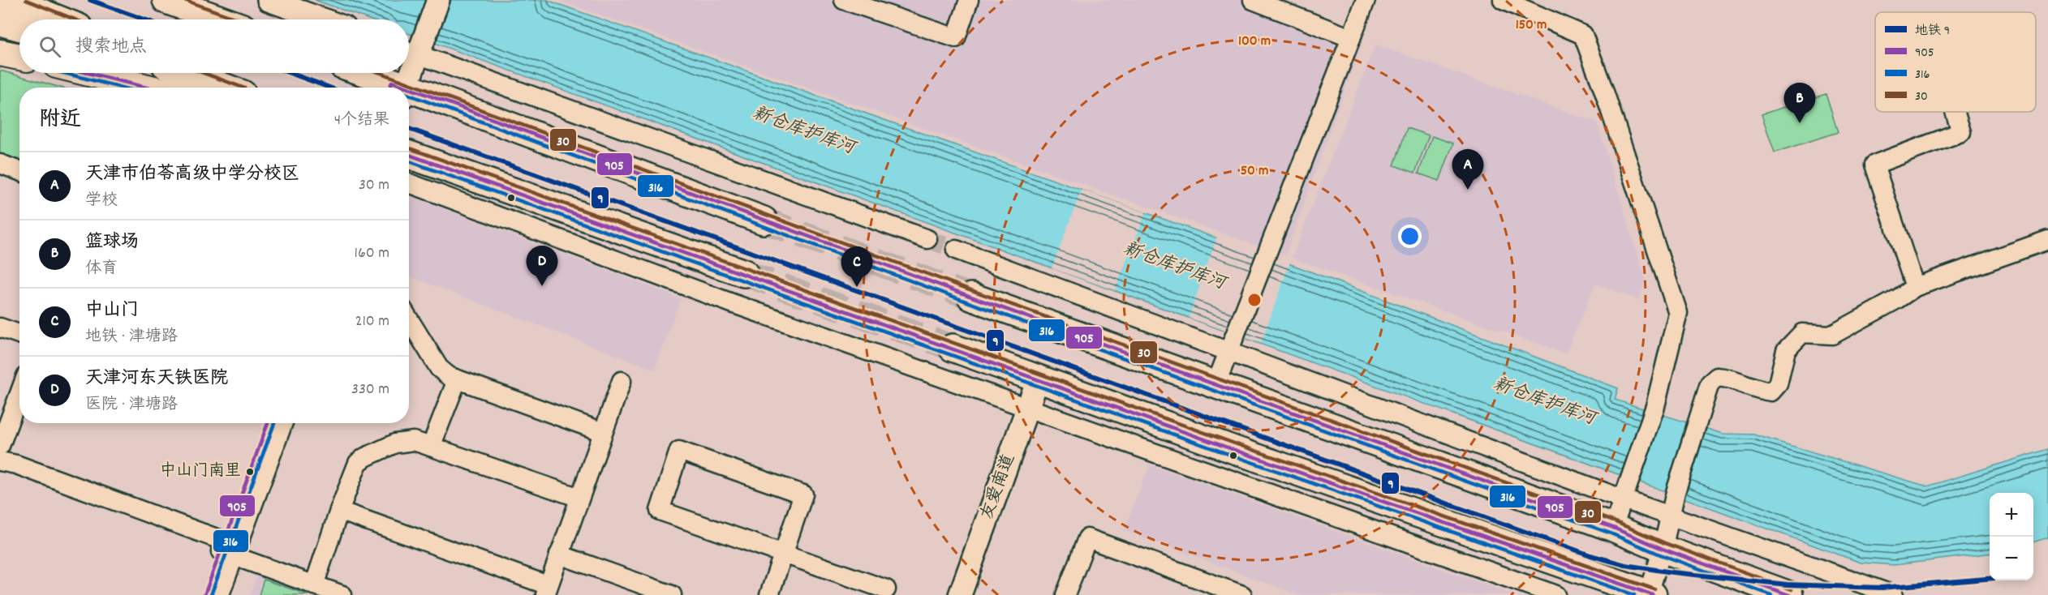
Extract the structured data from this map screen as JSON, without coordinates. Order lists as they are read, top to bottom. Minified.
{"streets":{"street":["友爱南道"]},"water":["新仓库护库河"],"places":["中山门南里"],"lines":["metro line 9","transit line 30","transit line 905","transit line 316"],"legend":["地铁 9","905","316","30"],"page":{"search":"搜索地点","pins":["B","A","D","C"],"heading":["附近","4个结果"],"list":[{"mark":"A","name":"天津市伯苓高级中学分校区","note":"学校","value":"30 m"},{"mark":"B","name":"篮球场","note":"体育","value":"160 m"},{"mark":"C","name":"中山门","note":"地铁 · 津塘路","value":"210 m"},{"mark":"D","name":"天津河东天铁医院","note":"医院 · 津塘路","value":"330 m"}],"map_buttons":["+","−"]},"rings":["150 m","100 m","50 m"]}
